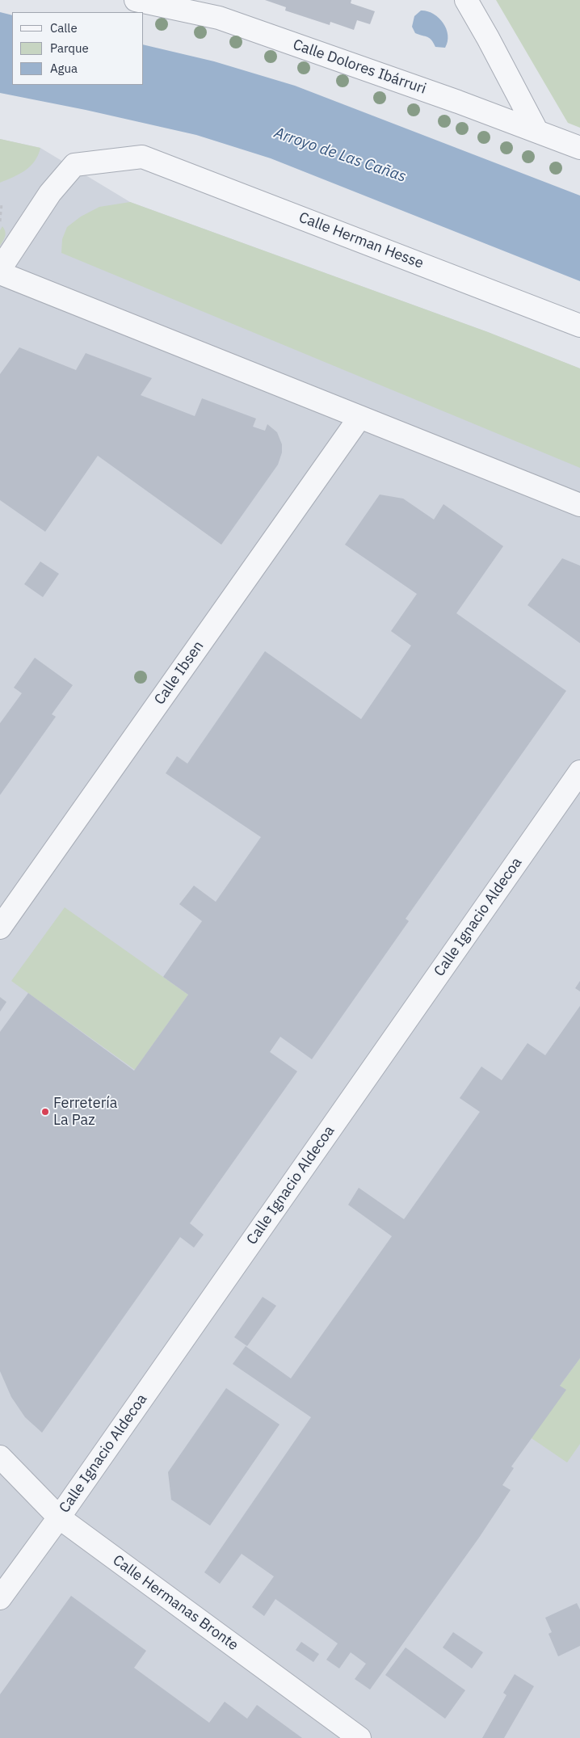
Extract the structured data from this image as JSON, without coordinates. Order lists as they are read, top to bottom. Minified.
{"streets":{"street":["Calle Dolores Ibárruri","Calle Herman Hesse","Calle Ibsen","Calle Ignacio Aldecoa","Calle Hermanas Bronte"]},"crossings":[["Calle Ignacio Aldecoa","Calle Hermanas Bronte"]],"water":["Arroyo de Las Cañas"],"places":["Ferretería La Paz"],"legend":["Calle","Parque","Agua"]}
